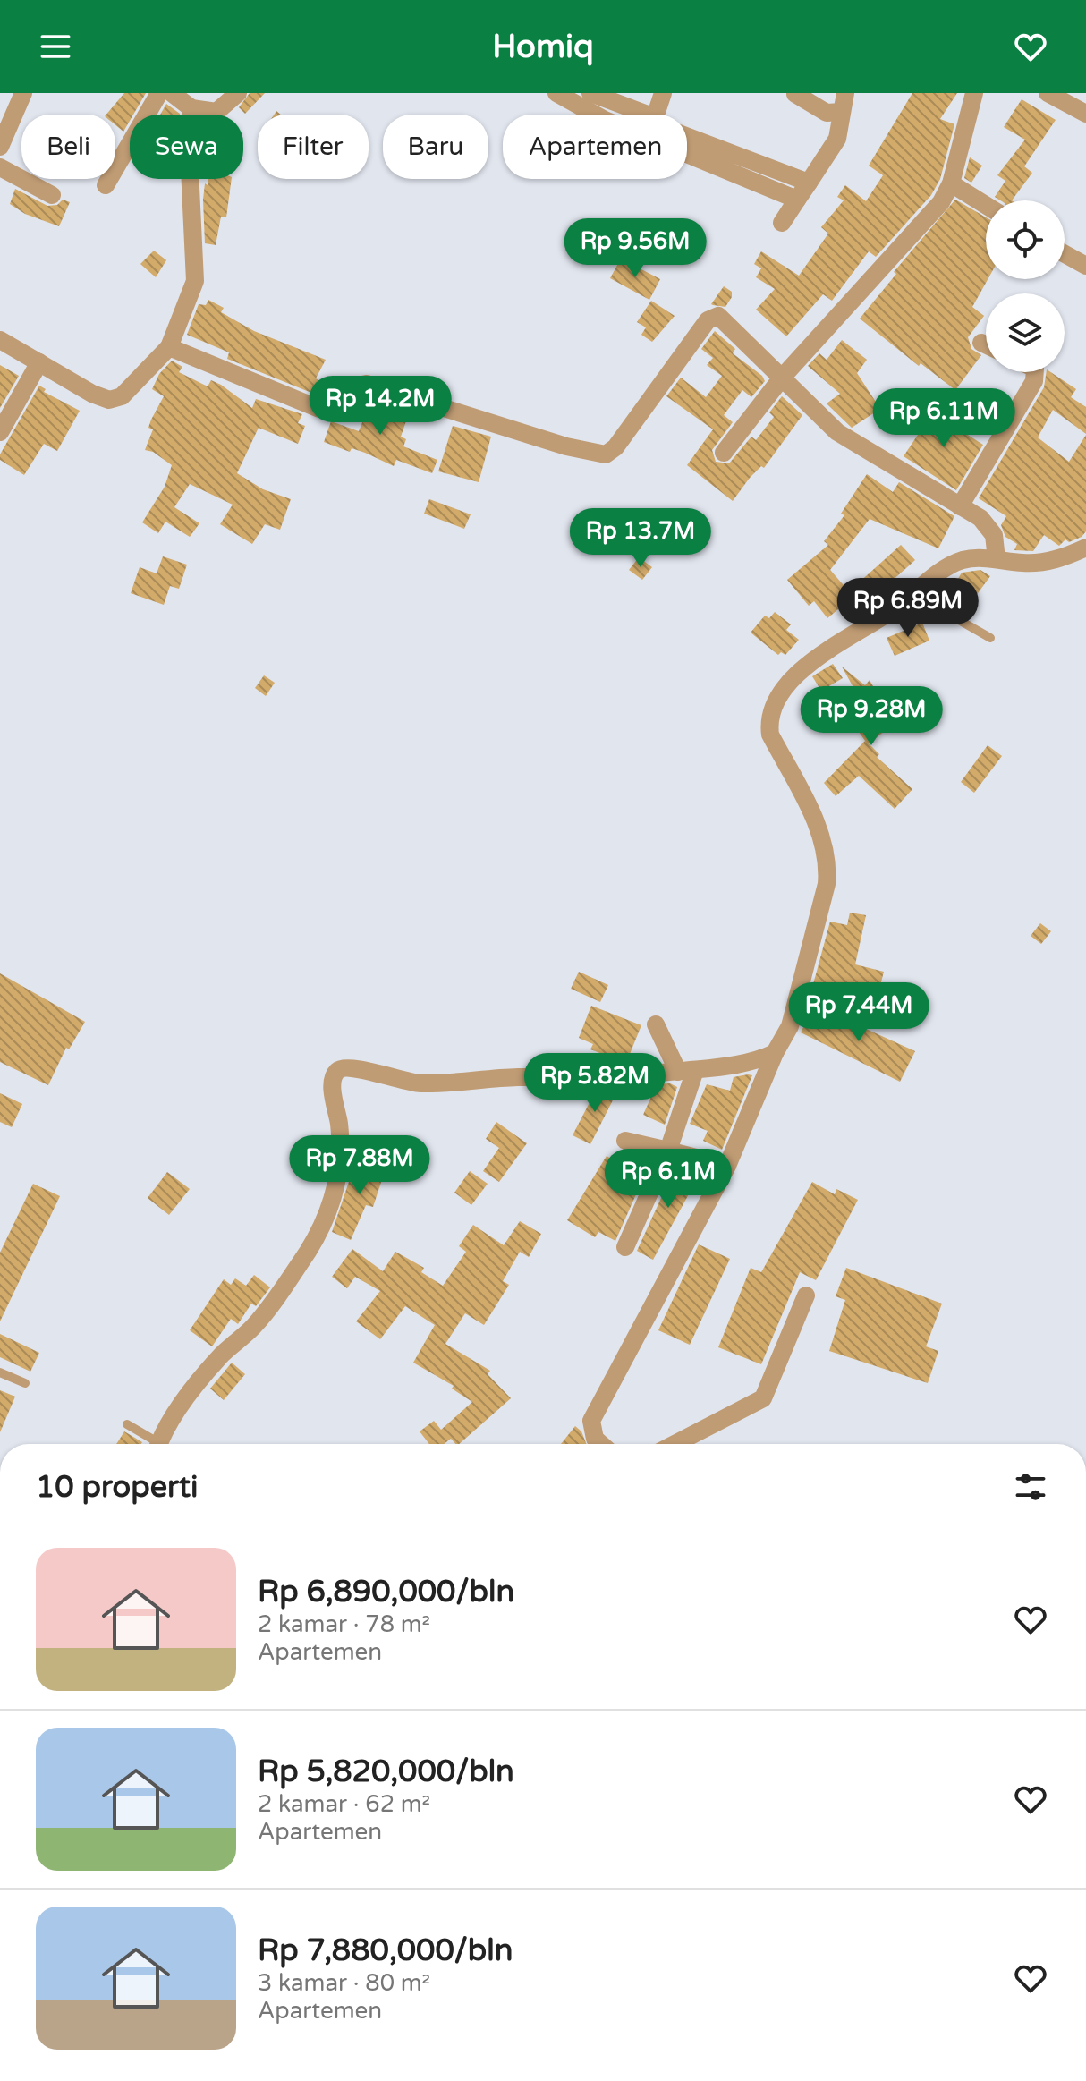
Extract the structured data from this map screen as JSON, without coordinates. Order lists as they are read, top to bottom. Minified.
{"page":{"header":"Homiq","chip":["Beli","Sewa","Filter","Baru","Apartemen"],"price":["Rp 9.56M","Rp 14.2M","Rp 6.11M","Rp 13.7M","Rp 6.89M","Rp 9.28M","Rp 7.44M","Rp 5.82M","Rp 7.88M","Rp 6.1M"],"heading":"10 properti","list":[{"name":"Rp 6,890,000/bln","note":"2 kamar · 78 m² · Apartemen"},{"name":"Rp 5,820,000/bln","note":"2 kamar · 62 m² · Apartemen"},{"name":"Rp 7,880,000/bln","note":"3 kamar · 80 m² · Apartemen"}]}}
